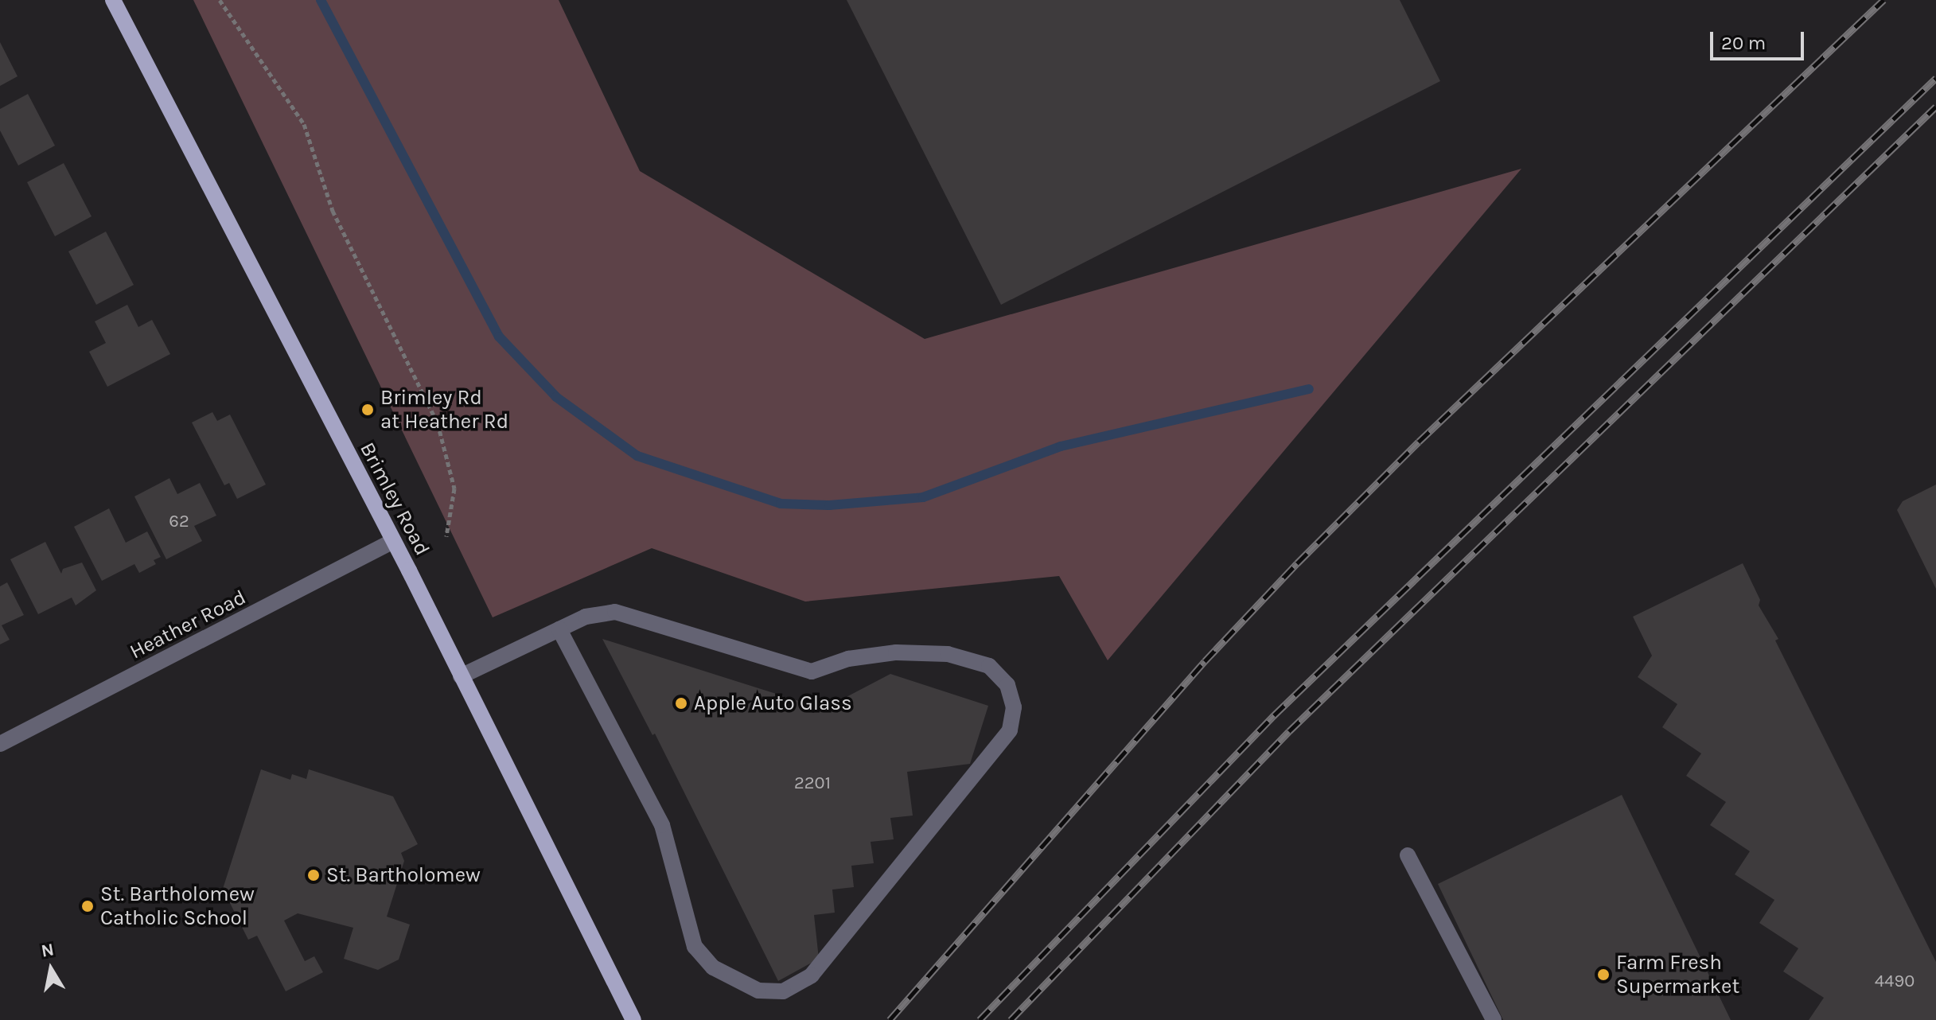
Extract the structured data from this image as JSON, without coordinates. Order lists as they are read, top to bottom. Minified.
{"streets":{"main road":["Brimley Road"],"street":["Heather Road"]},"crossings":[["Brimley Road","Heather Road"]],"places":["Brimley Rd at Heather Rd","Apple Auto Glass","St. Bartholomew","St. Bartholomew Catholic School","Farm Fresh Supermarket"],"house_numbers":["62","2201","4490"],"scale_bar":"20 m","north":"top"}
